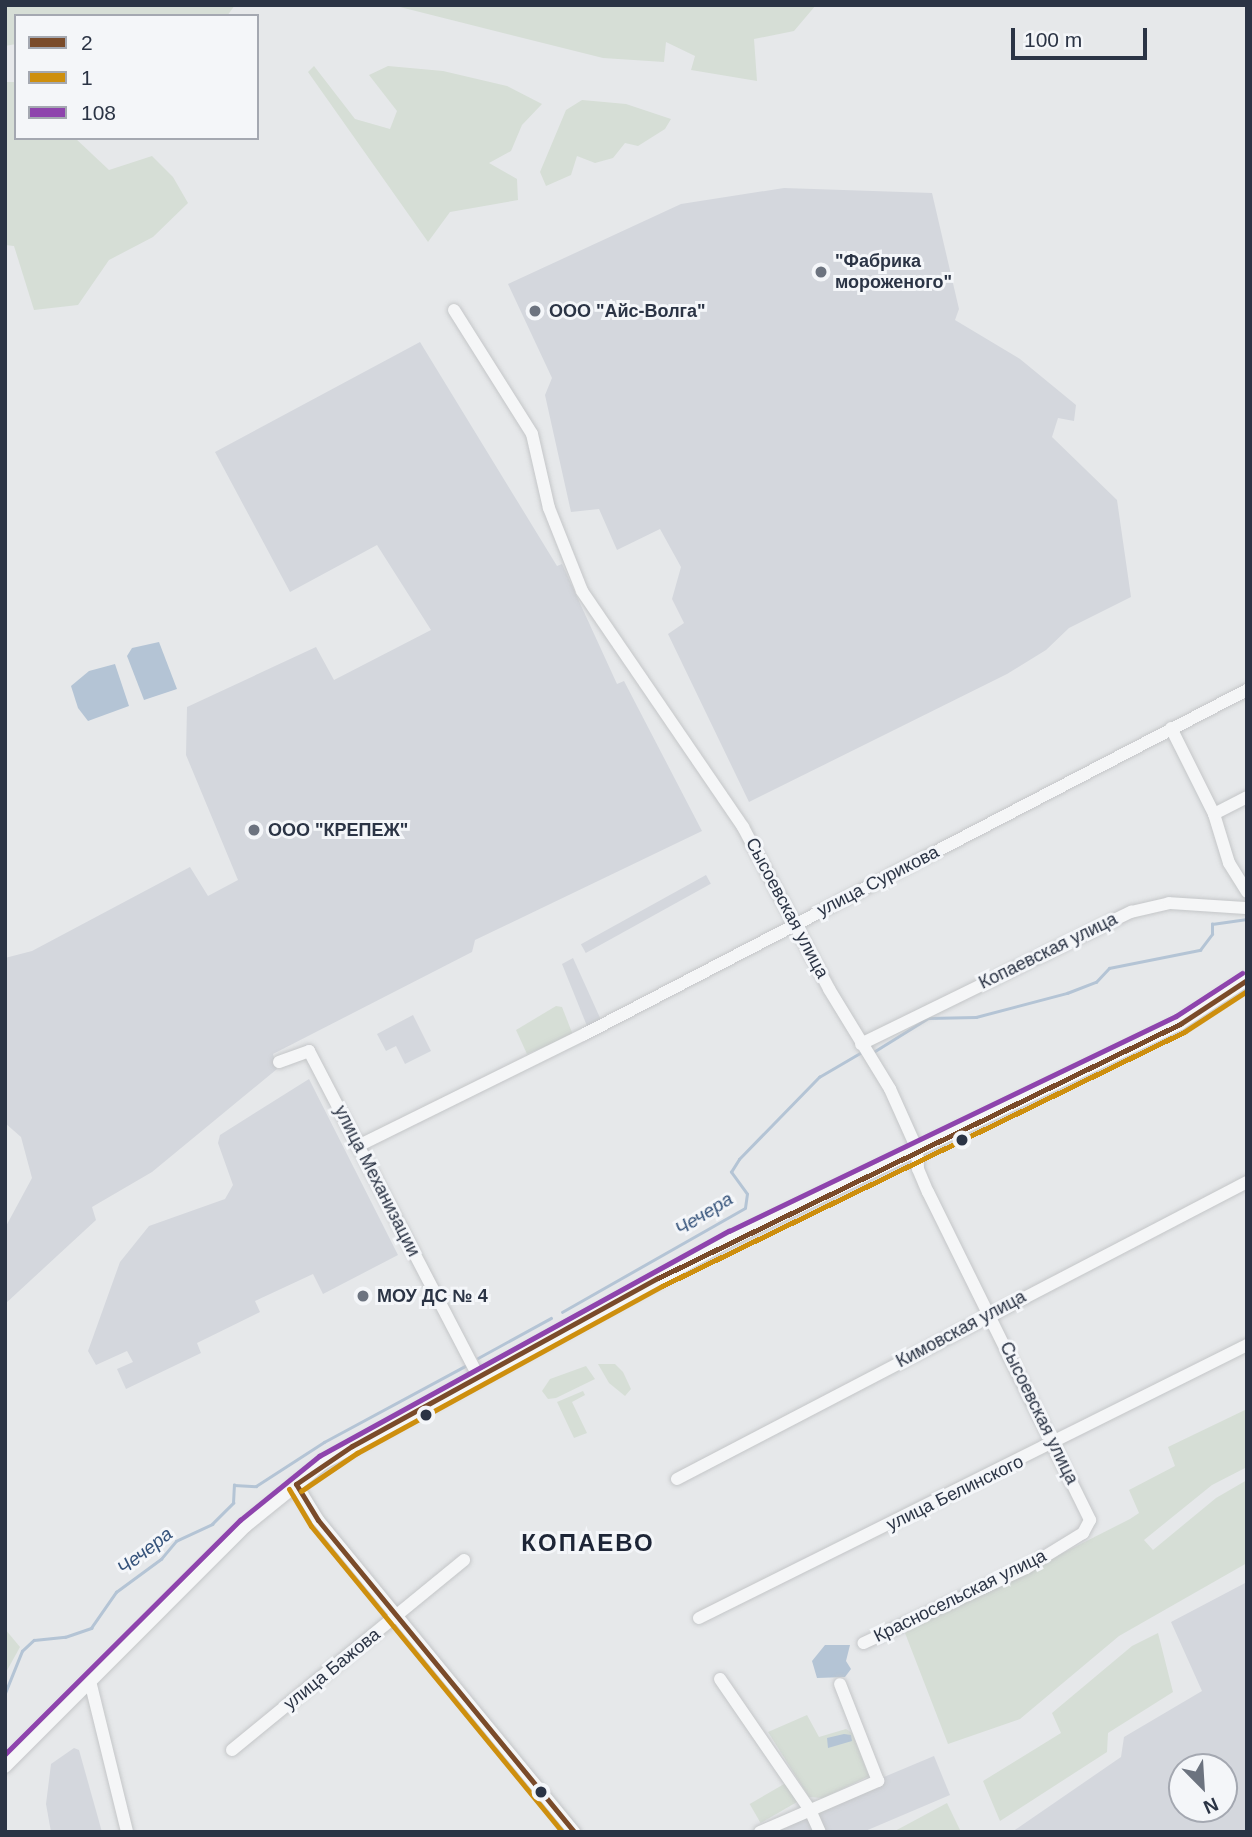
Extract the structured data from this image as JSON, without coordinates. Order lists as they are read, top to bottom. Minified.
{"streets":{"street":["улица Сурикова","Сысоевская улица","Копаевская улица","улица Механизации","Кимовская улица","улица Белинского","Красносельская улица","улица Бажова"]},"crossings":[["улица Сурикова","Сысоевская улица"],["улица Сурикова","улица Механизации"],["Сысоевская улица","Копаевская улица"],["Сысоевская улица","Кимовская улица"],["Сысоевская улица","улица Белинского"],["Сысоевская улица","Красносельская улица"]],"districts":["КОПАЕВО"],"water":["Чечера"],"places":["\"Фабрика мороженого\"","ООО \"Айс-Волга\"","ООО \"КРЕПЕЖ\"","МОУ ДС № 4"],"lines":["transit line 108","transit line 2","transit line 1"],"legend":["2","1","108"],"scale_bar":"100 m","north":"bottom right"}
